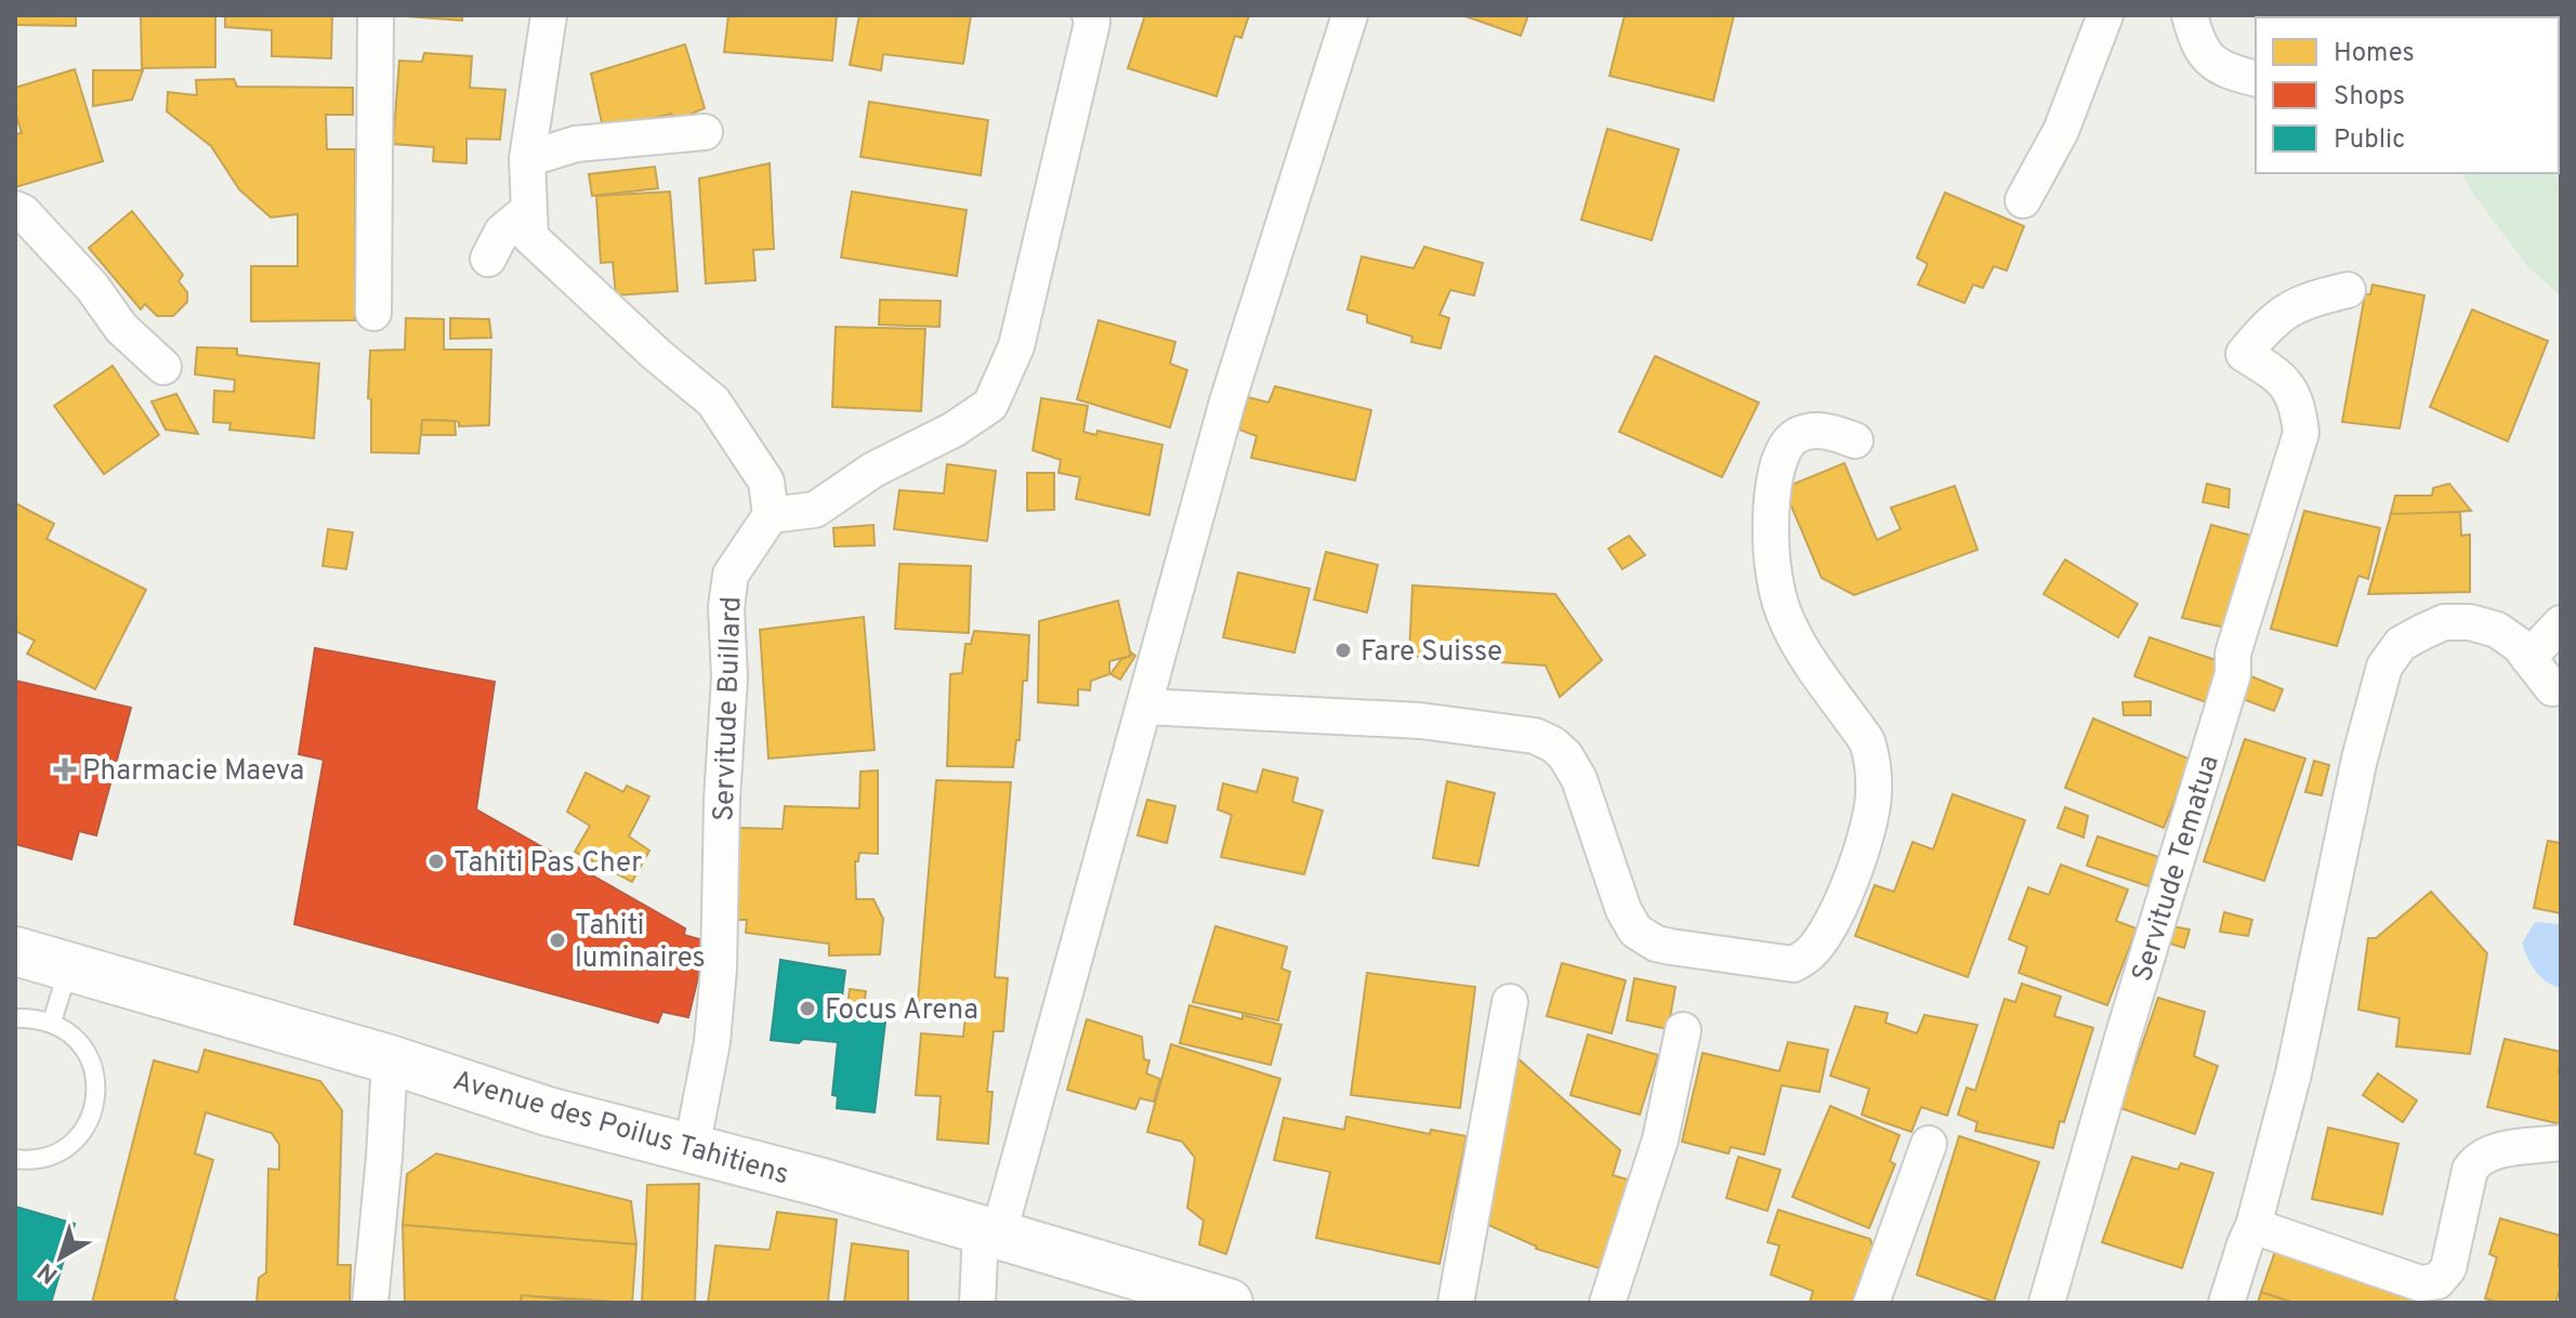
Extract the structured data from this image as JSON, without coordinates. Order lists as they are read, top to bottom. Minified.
{"streets":{"main road":["Avenue des Poilus Tahitiens"],"street":["Servitude Buillard","Servitude Tematua"]},"crossings":[["Servitude Buillard","Avenue des Poilus Tahitiens"]],"places":{"other":["Fare Suisse","Tahiti Pas Cher","Tahiti luminaires","Focus Arena"],"health":["Pharmacie Maeva"]},"legend":["Homes","Shops","Public"],"north":"bottom left"}
